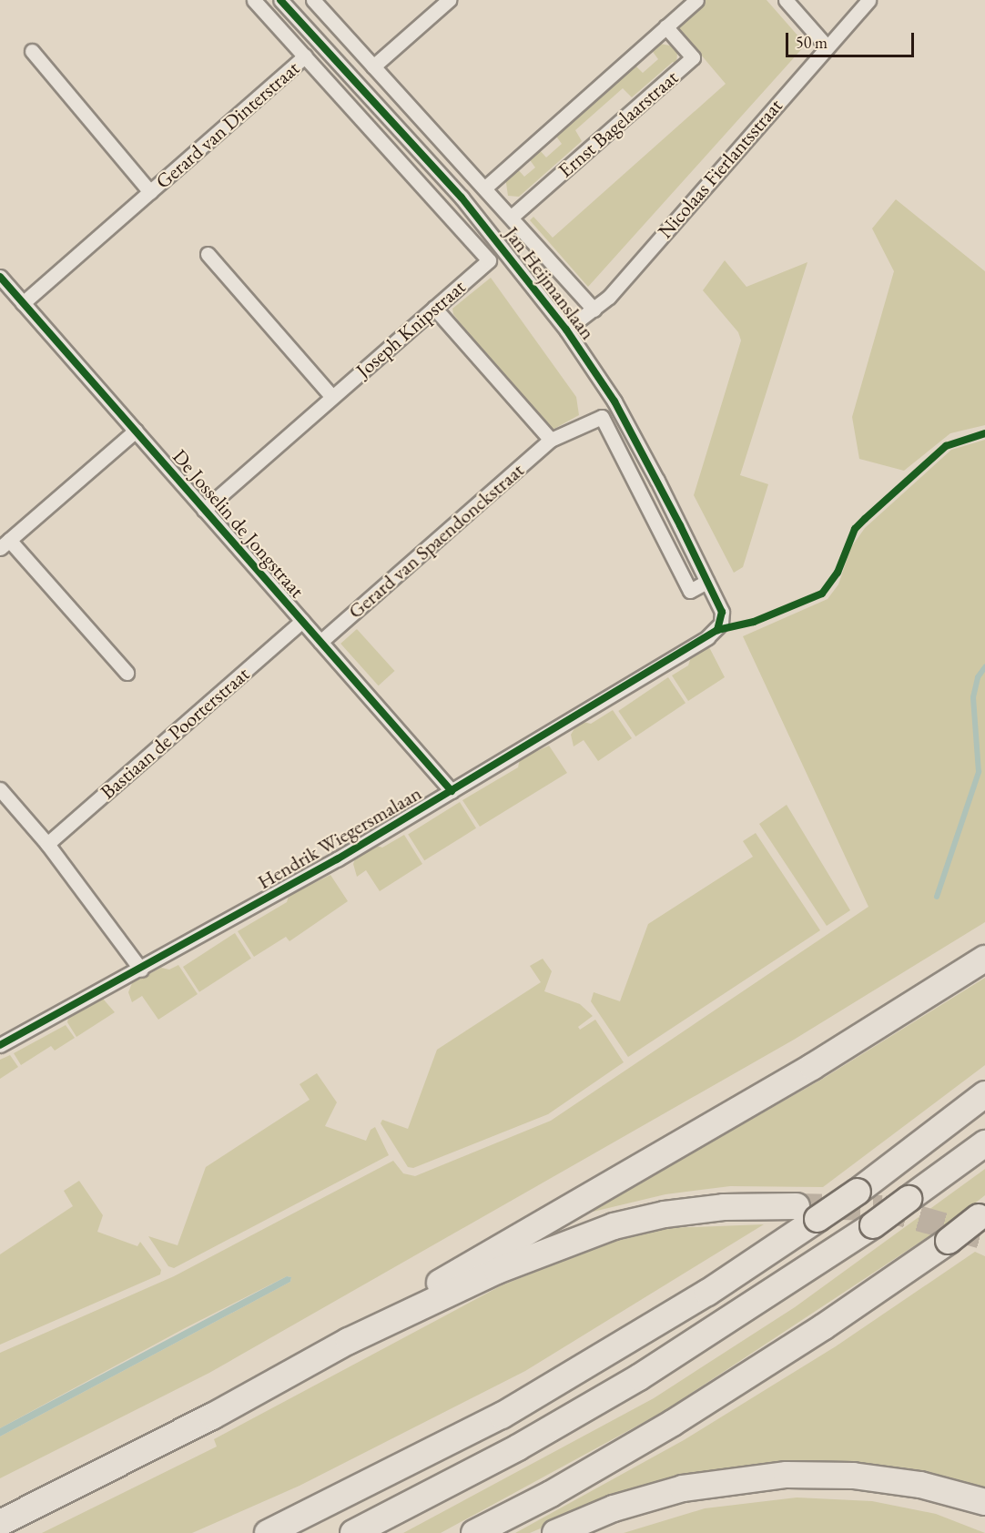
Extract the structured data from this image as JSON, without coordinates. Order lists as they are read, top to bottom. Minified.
{"streets":{"street":["Ernst Bagelaarstraat","Gerard van Dinterstraat","Nicolaas Fierlantsstraat","Jan Heijmanslaan","Joseph Knipstraat","De Josselin de Jongstraat","Gerard van Spaendonckstraat","Bastiaan de Poorterstraat","Hendrik Wiegersmalaan"]},"crossings":[["Ernst Bagelaarstraat","Jan Heijmanslaan"],["Gerard van Dinterstraat","Jan Heijmanslaan"],["Gerard van Dinterstraat","De Josselin de Jongstraat"],["Nicolaas Fierlantsstraat","Jan Heijmanslaan"],["Jan Heijmanslaan","Joseph Knipstraat"],["Jan Heijmanslaan","Hendrik Wiegersmalaan"],["Joseph Knipstraat","De Josselin de Jongstraat"],["De Josselin de Jongstraat","Gerard van Spaendonckstraat"],["De Josselin de Jongstraat","Bastiaan de Poorterstraat"],["De Josselin de Jongstraat","Hendrik Wiegersmalaan"]],"scale_bar":"50 m"}
